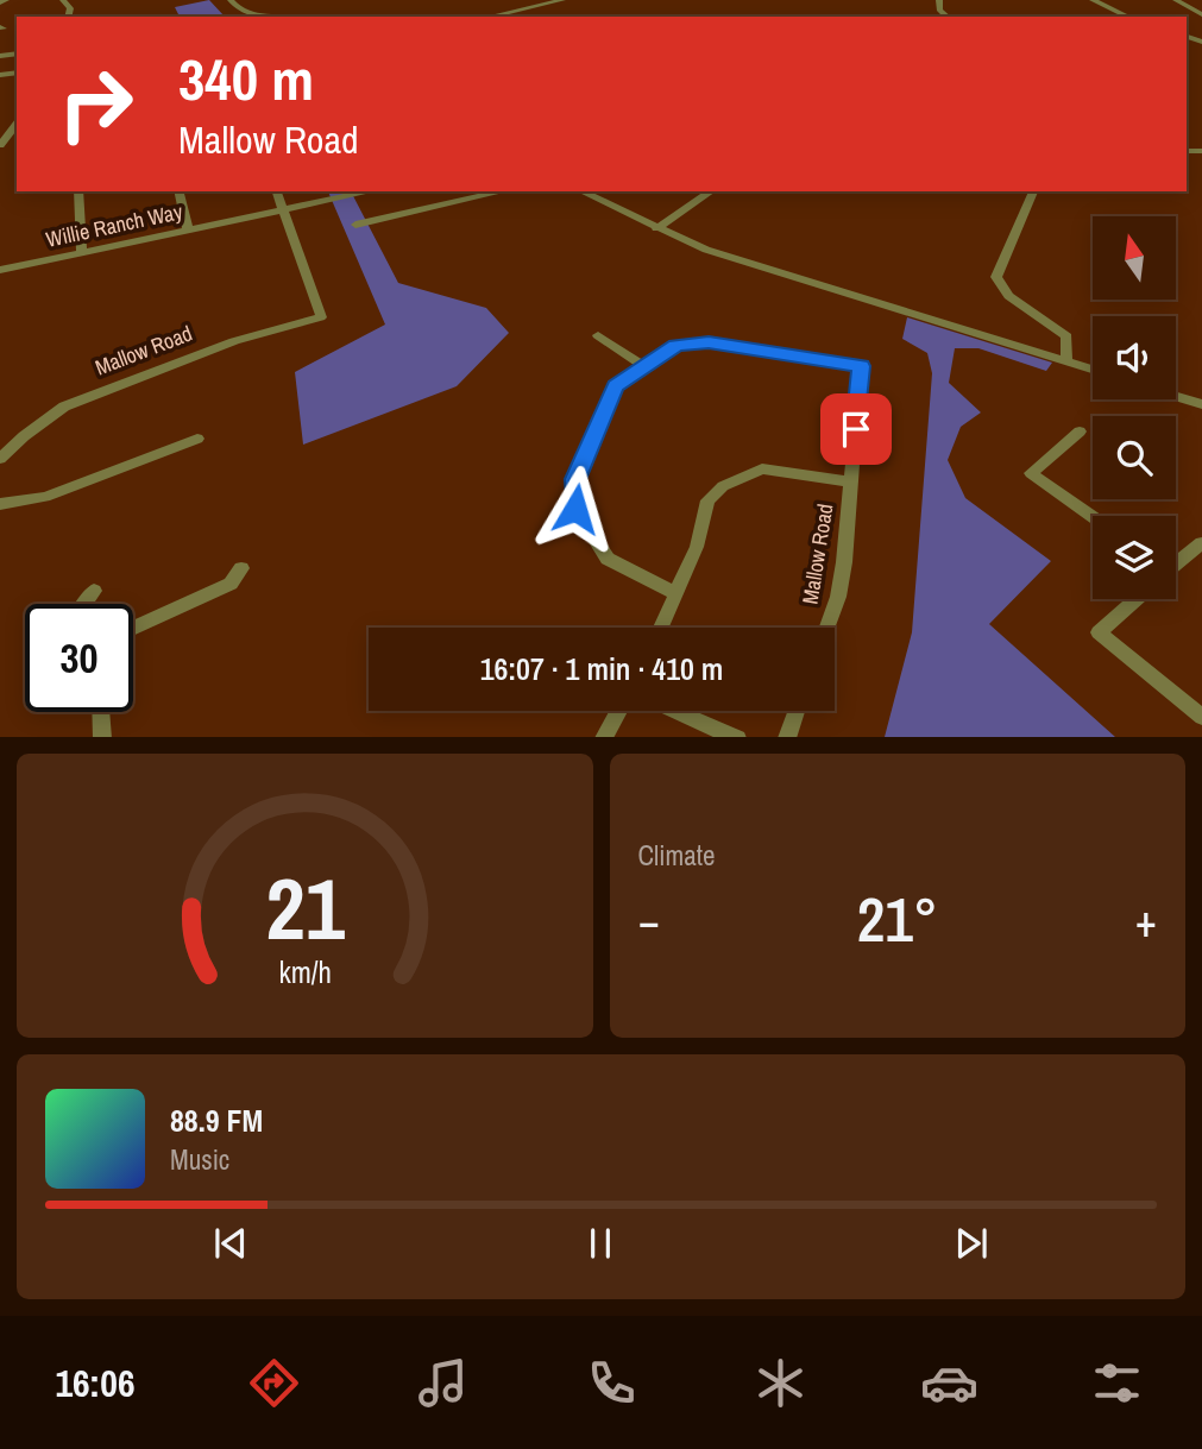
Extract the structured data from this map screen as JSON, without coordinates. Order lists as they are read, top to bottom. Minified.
{"streets":{"street":["Willie Ranch Way","Mallow Road"]},"crossings":[["Willie Ranch Way","Mallow Road"]],"north":"top","page":{"turn":["340 m","Mallow Road"],"limit":"30","trip":"16:07 · 1 min · 410 m","tile":"Climate","heat":["−","21°","+"],"song":["88.9 FM","Music"],"tabs":"16:06","gauge":["21","km/h"]}}
